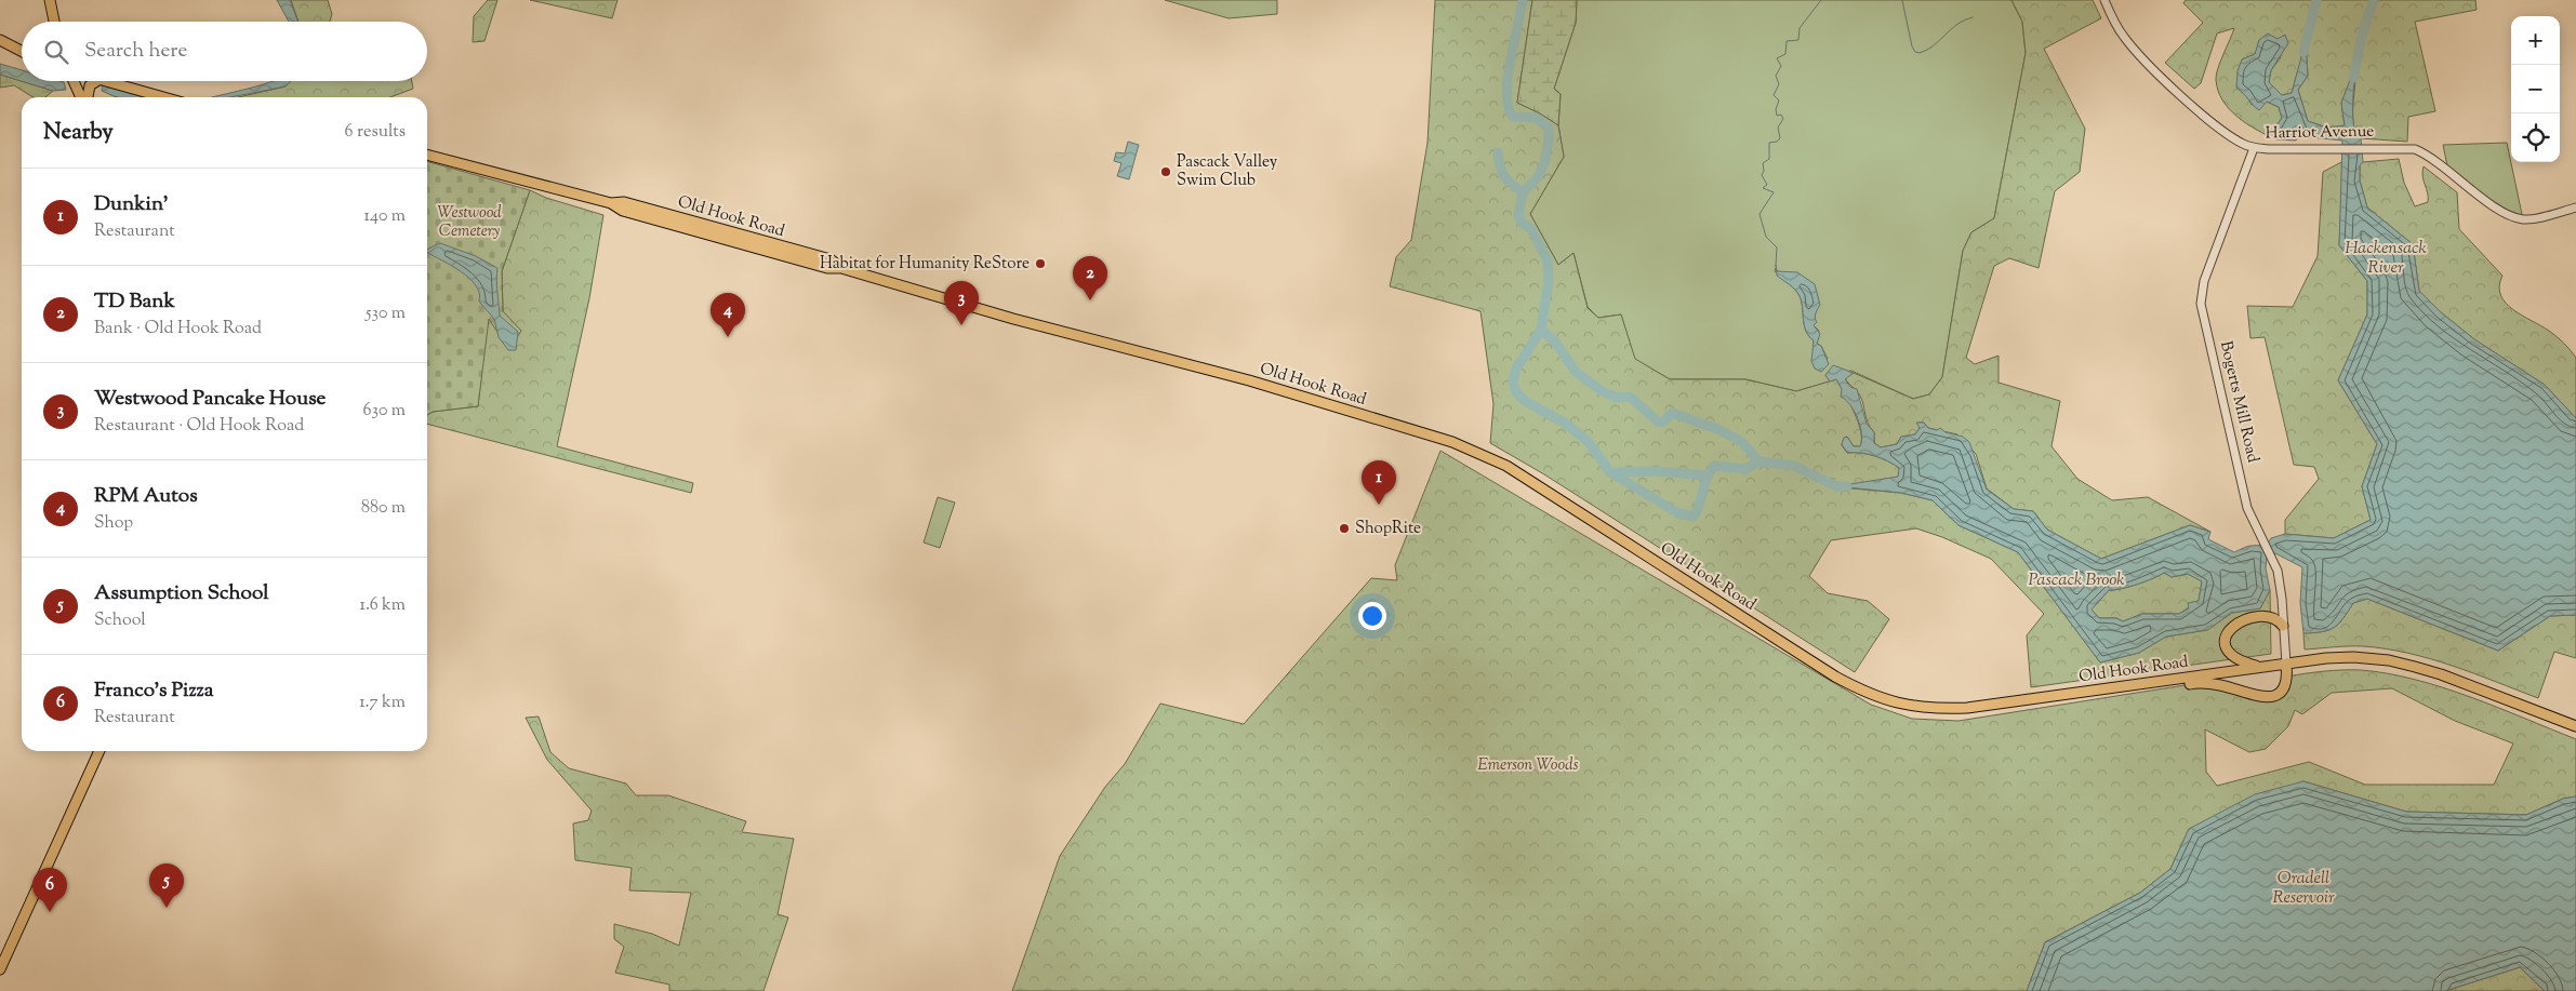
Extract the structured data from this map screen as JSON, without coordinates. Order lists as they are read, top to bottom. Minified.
{"streets":{"main road":["Old Hook Road"],"street":["Harriot Avenue","Bogerts Mill Road"]},"crossings":[["Harriot Avenue","Bogerts Mill Road"],["Old Hook Road","Bogerts Mill Road"]],"water":["Hackensack River","Pascack Brook","Oradell Reservoir"],"parks":["Westwood Cemetery","Emerson Woods"],"places":["Pascack Valley Swim Club","Habitat for Humanity ReStore","ShopRite"],"page":{"map_buttons":["+","−"],"search":"Search here","heading":["Nearby","6 results"],"list":[{"mark":"1","name":"Dunkin'","note":"Restaurant","value":"140 m"},{"mark":"2","name":"TD Bank","note":"Bank · Old Hook Road","value":"530 m"},{"mark":"3","name":"Westwood Pancake House","note":"Restaurant · Old Hook Road","value":"630 m"},{"mark":"4","name":"RPM Autos","note":"Shop","value":"880 m"},{"mark":"5","name":"Assumption School","note":"School","value":"1.6 km"},{"mark":"6","name":"Franco's Pizza","note":"Restaurant","value":"1.7 km"}],"pins":["2","3","4","1","5","6"]}}
